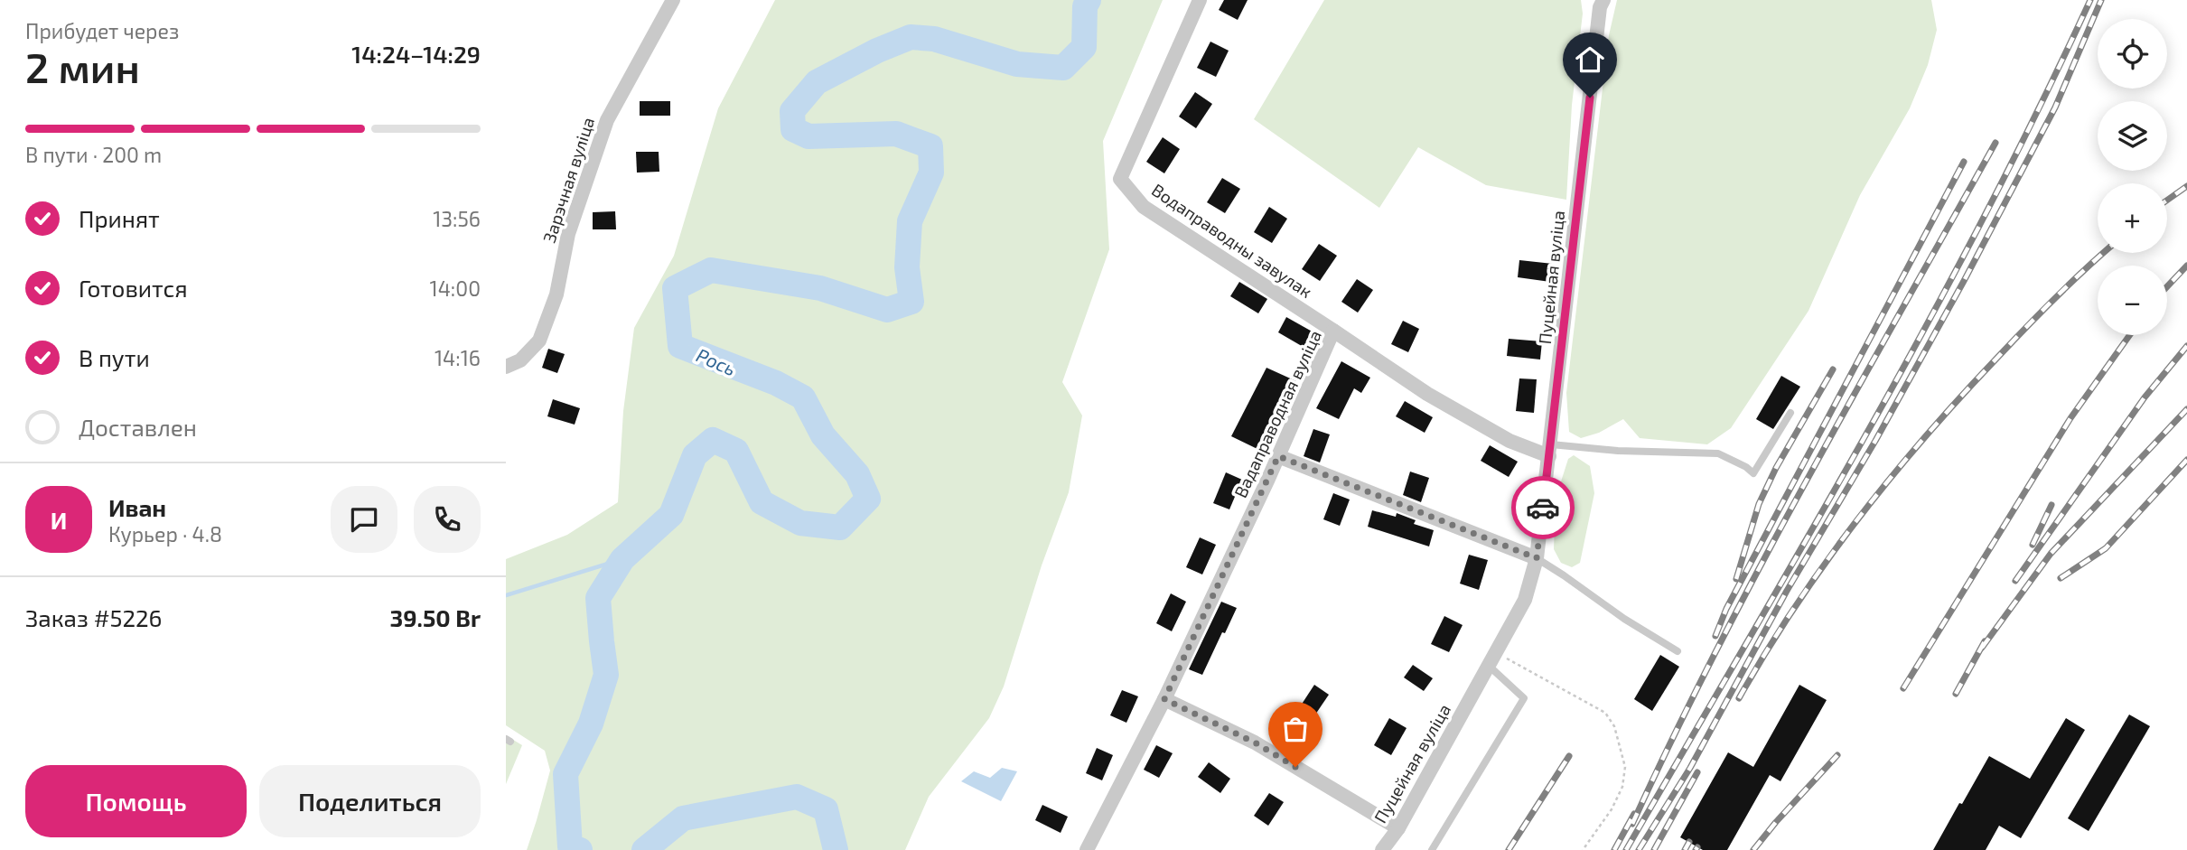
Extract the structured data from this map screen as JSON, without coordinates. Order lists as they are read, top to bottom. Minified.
{"streets":{"street":["Зарэчная вуліца","Водаправодны завулак","Пуцейная вуліца","Вадаправодная вуліца"]},"crossings":[["Водаправодны завулак","Вадаправодная вуліца"],["Пуцейная вуліца","Вадаправодная вуліца"]],"water":["Рось"],"page":{"heading":["2 мин","Прибудет через","14:24–14:29"],"panel":["Иван","Курьер · 4.8","Заказ #5226","39.50 Br"],"map_buttons":["+","−"],"bar":"В пути · 200 m","list":[["Принят","13:56"],["Готовится","14:00"],["В пути","14:16"],"Доставлен"],"round":"И","buttons":["Помощь","Поделиться"]}}
